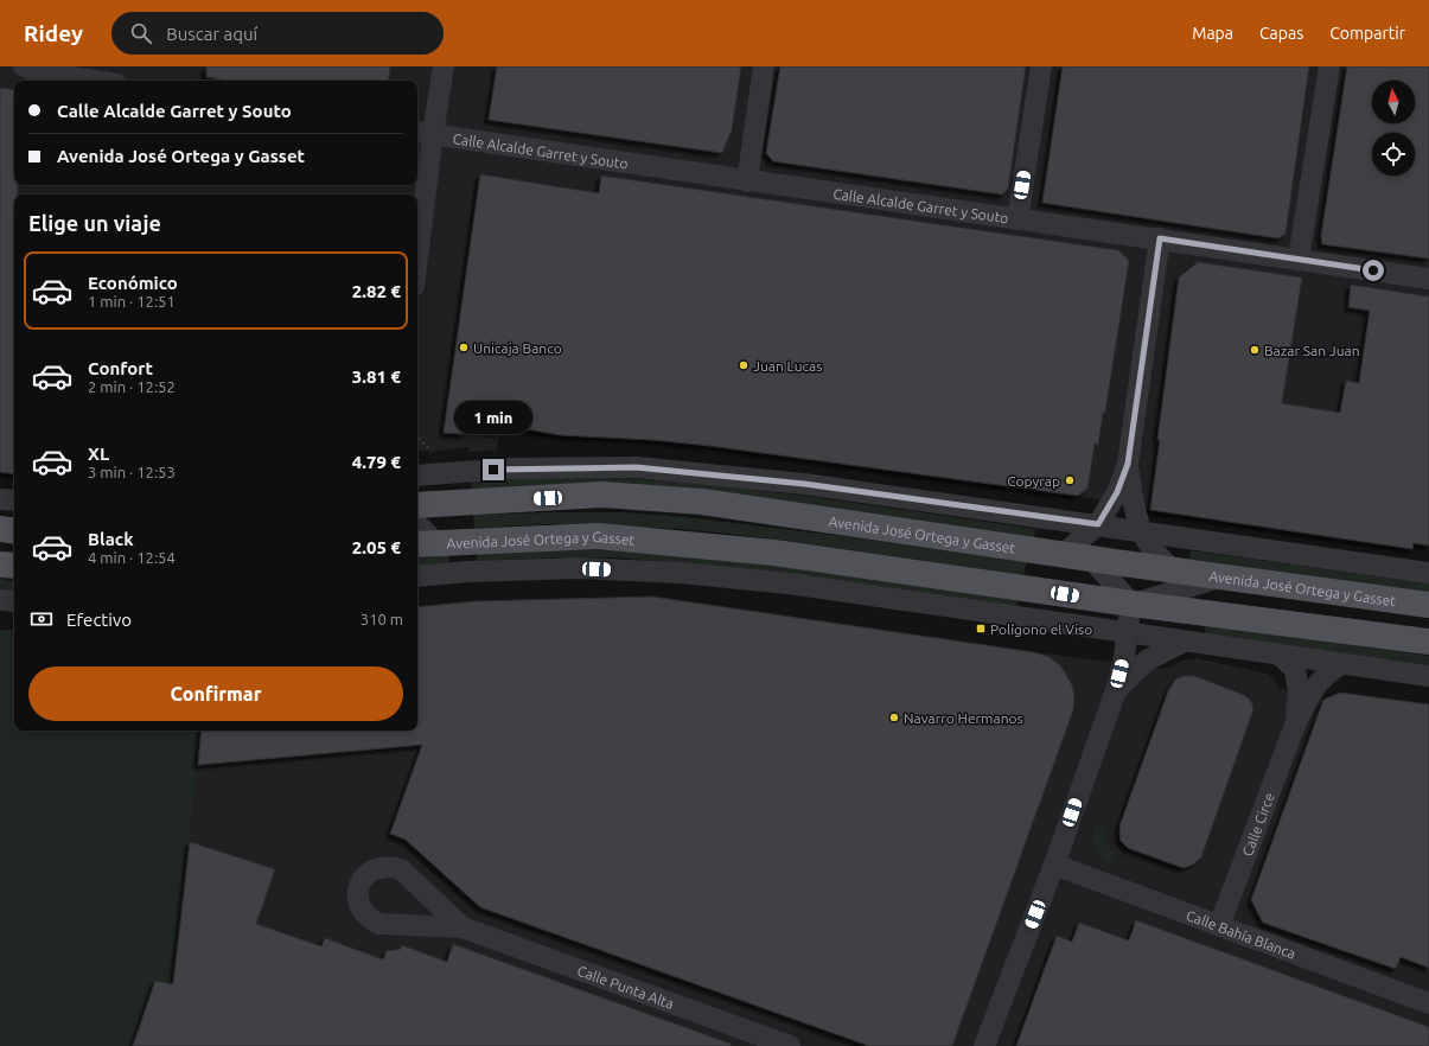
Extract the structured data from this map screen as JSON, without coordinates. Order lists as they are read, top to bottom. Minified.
{"streets":{"main road":["Avenida José Ortega y Gasset"],"street":["Calle Alcalde Garret y Souto","Calle Circe","Calle Bahía Blanca","Calle Punta Alta"]},"crossings":[["Avenida José Ortega y Gasset","Calle Circe"],["Calle Circe","Calle Bahía Blanca"]],"places":{"other":["Unicaja Banco","Bazar San Juan","Juan Lucas","Copyrap","Navarro Hermanos"],"transit":["Polígono el Viso"]},"north":"top","page":{"header":"Ridey","search":"Buscar aquí","nav":["Mapa","Capas","Compartir"],"banner":["Calle Alcalde Garret y Souto","Avenida José Ortega y Gasset"],"heading":"Elige un viaje","list":[{"name":"Económico","note":"1 min · 12:51","value":"2.82 €"},{"name":"Confort","note":"2 min · 12:52","value":"3.81 €"},{"name":"XL","note":"3 min · 12:53","value":"4.79 €"},{"name":"Black","note":"4 min · 12:54","value":"2.05 €"}],"bubble":"1 min","pay":["Efectivo","310 m"],"buttons":"Confirmar"}}
